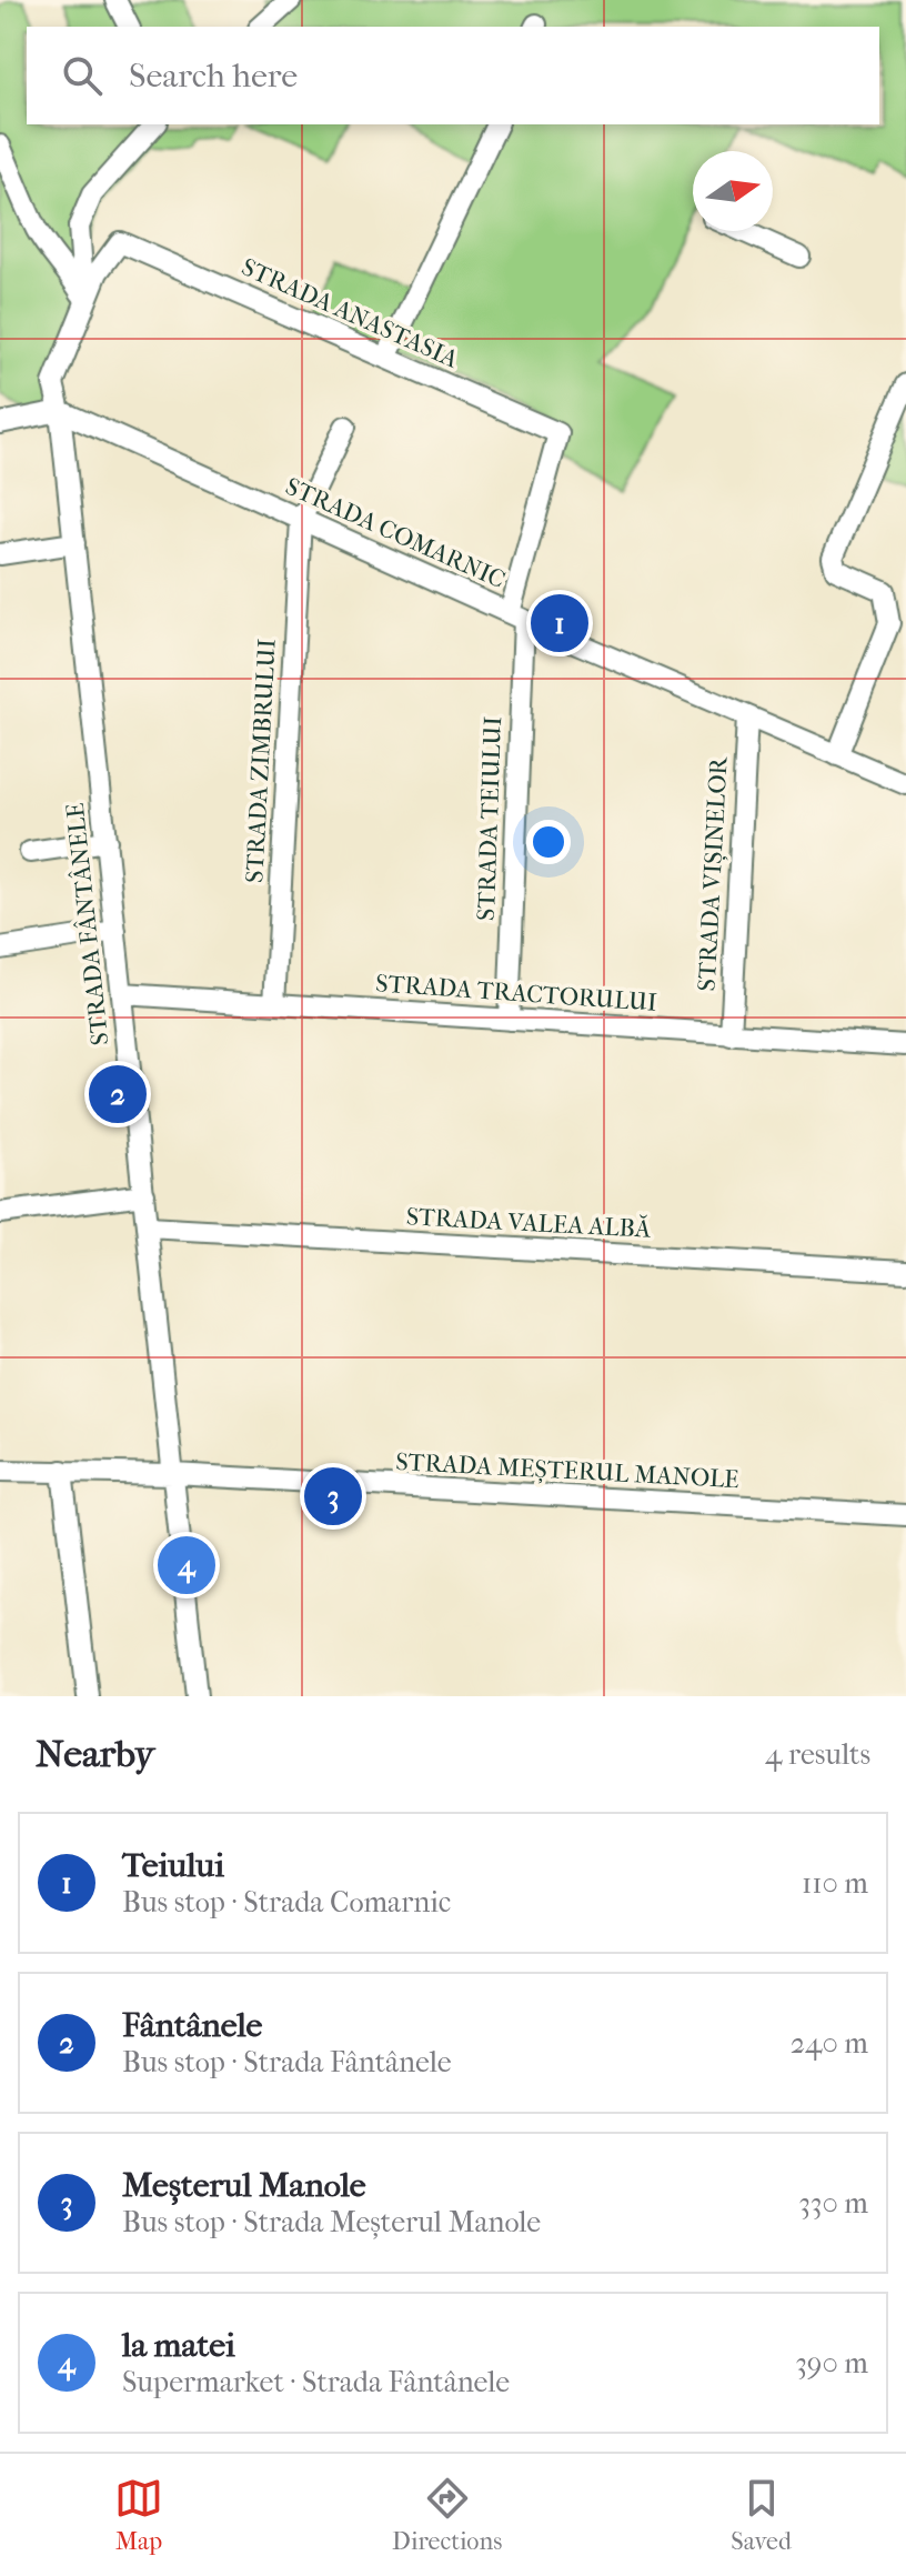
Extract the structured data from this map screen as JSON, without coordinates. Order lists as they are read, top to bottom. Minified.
{"streets":{"street":["STRADA ANASTASIA","STRADA COMARNIC","STRADA ZIMBRULUI","STRADA TEIULUI","STRADA VIȘINELOR","STRADA FÂNTÂNELE","STRADA TRACTORULUI","STRADA VALEA ALBĂ","STRADA MEȘTERUL MANOLE"]},"crossings":[["STRADA ANASTASIA","STRADA TEIULUI"],["STRADA ANASTASIA","STRADA FÂNTÂNELE"],["STRADA COMARNIC","STRADA ZIMBRULUI"],["STRADA COMARNIC","STRADA TEIULUI"],["STRADA COMARNIC","STRADA VIȘINELOR"],["STRADA COMARNIC","STRADA FÂNTÂNELE"],["STRADA ZIMBRULUI","STRADA TRACTORULUI"],["STRADA TEIULUI","STRADA TRACTORULUI"],["STRADA VIȘINELOR","STRADA TRACTORULUI"],["STRADA FÂNTÂNELE","STRADA TRACTORULUI"],["STRADA FÂNTÂNELE","STRADA VALEA ALBĂ"],["STRADA FÂNTÂNELE","STRADA MEȘTERUL MANOLE"]],"north":"right","page":{"search":"Search here","pins":["1","2","3","4"],"heading":["Nearby","4 results"],"list":[{"mark":"1","name":"Teiului","note":"Bus stop · Strada Comarnic","value":"110 m"},{"mark":"2","name":"Fântânele","note":"Bus stop · Strada Fântânele","value":"240 m"},{"mark":"3","name":"Meșterul Manole","note":"Bus stop · Strada Meșterul Manole","value":"330 m"},{"mark":"4","name":"la matei","note":"Supermarket · Strada Fântânele","value":"390 m"}],"nav":["Map","Directions","Saved"]}}
